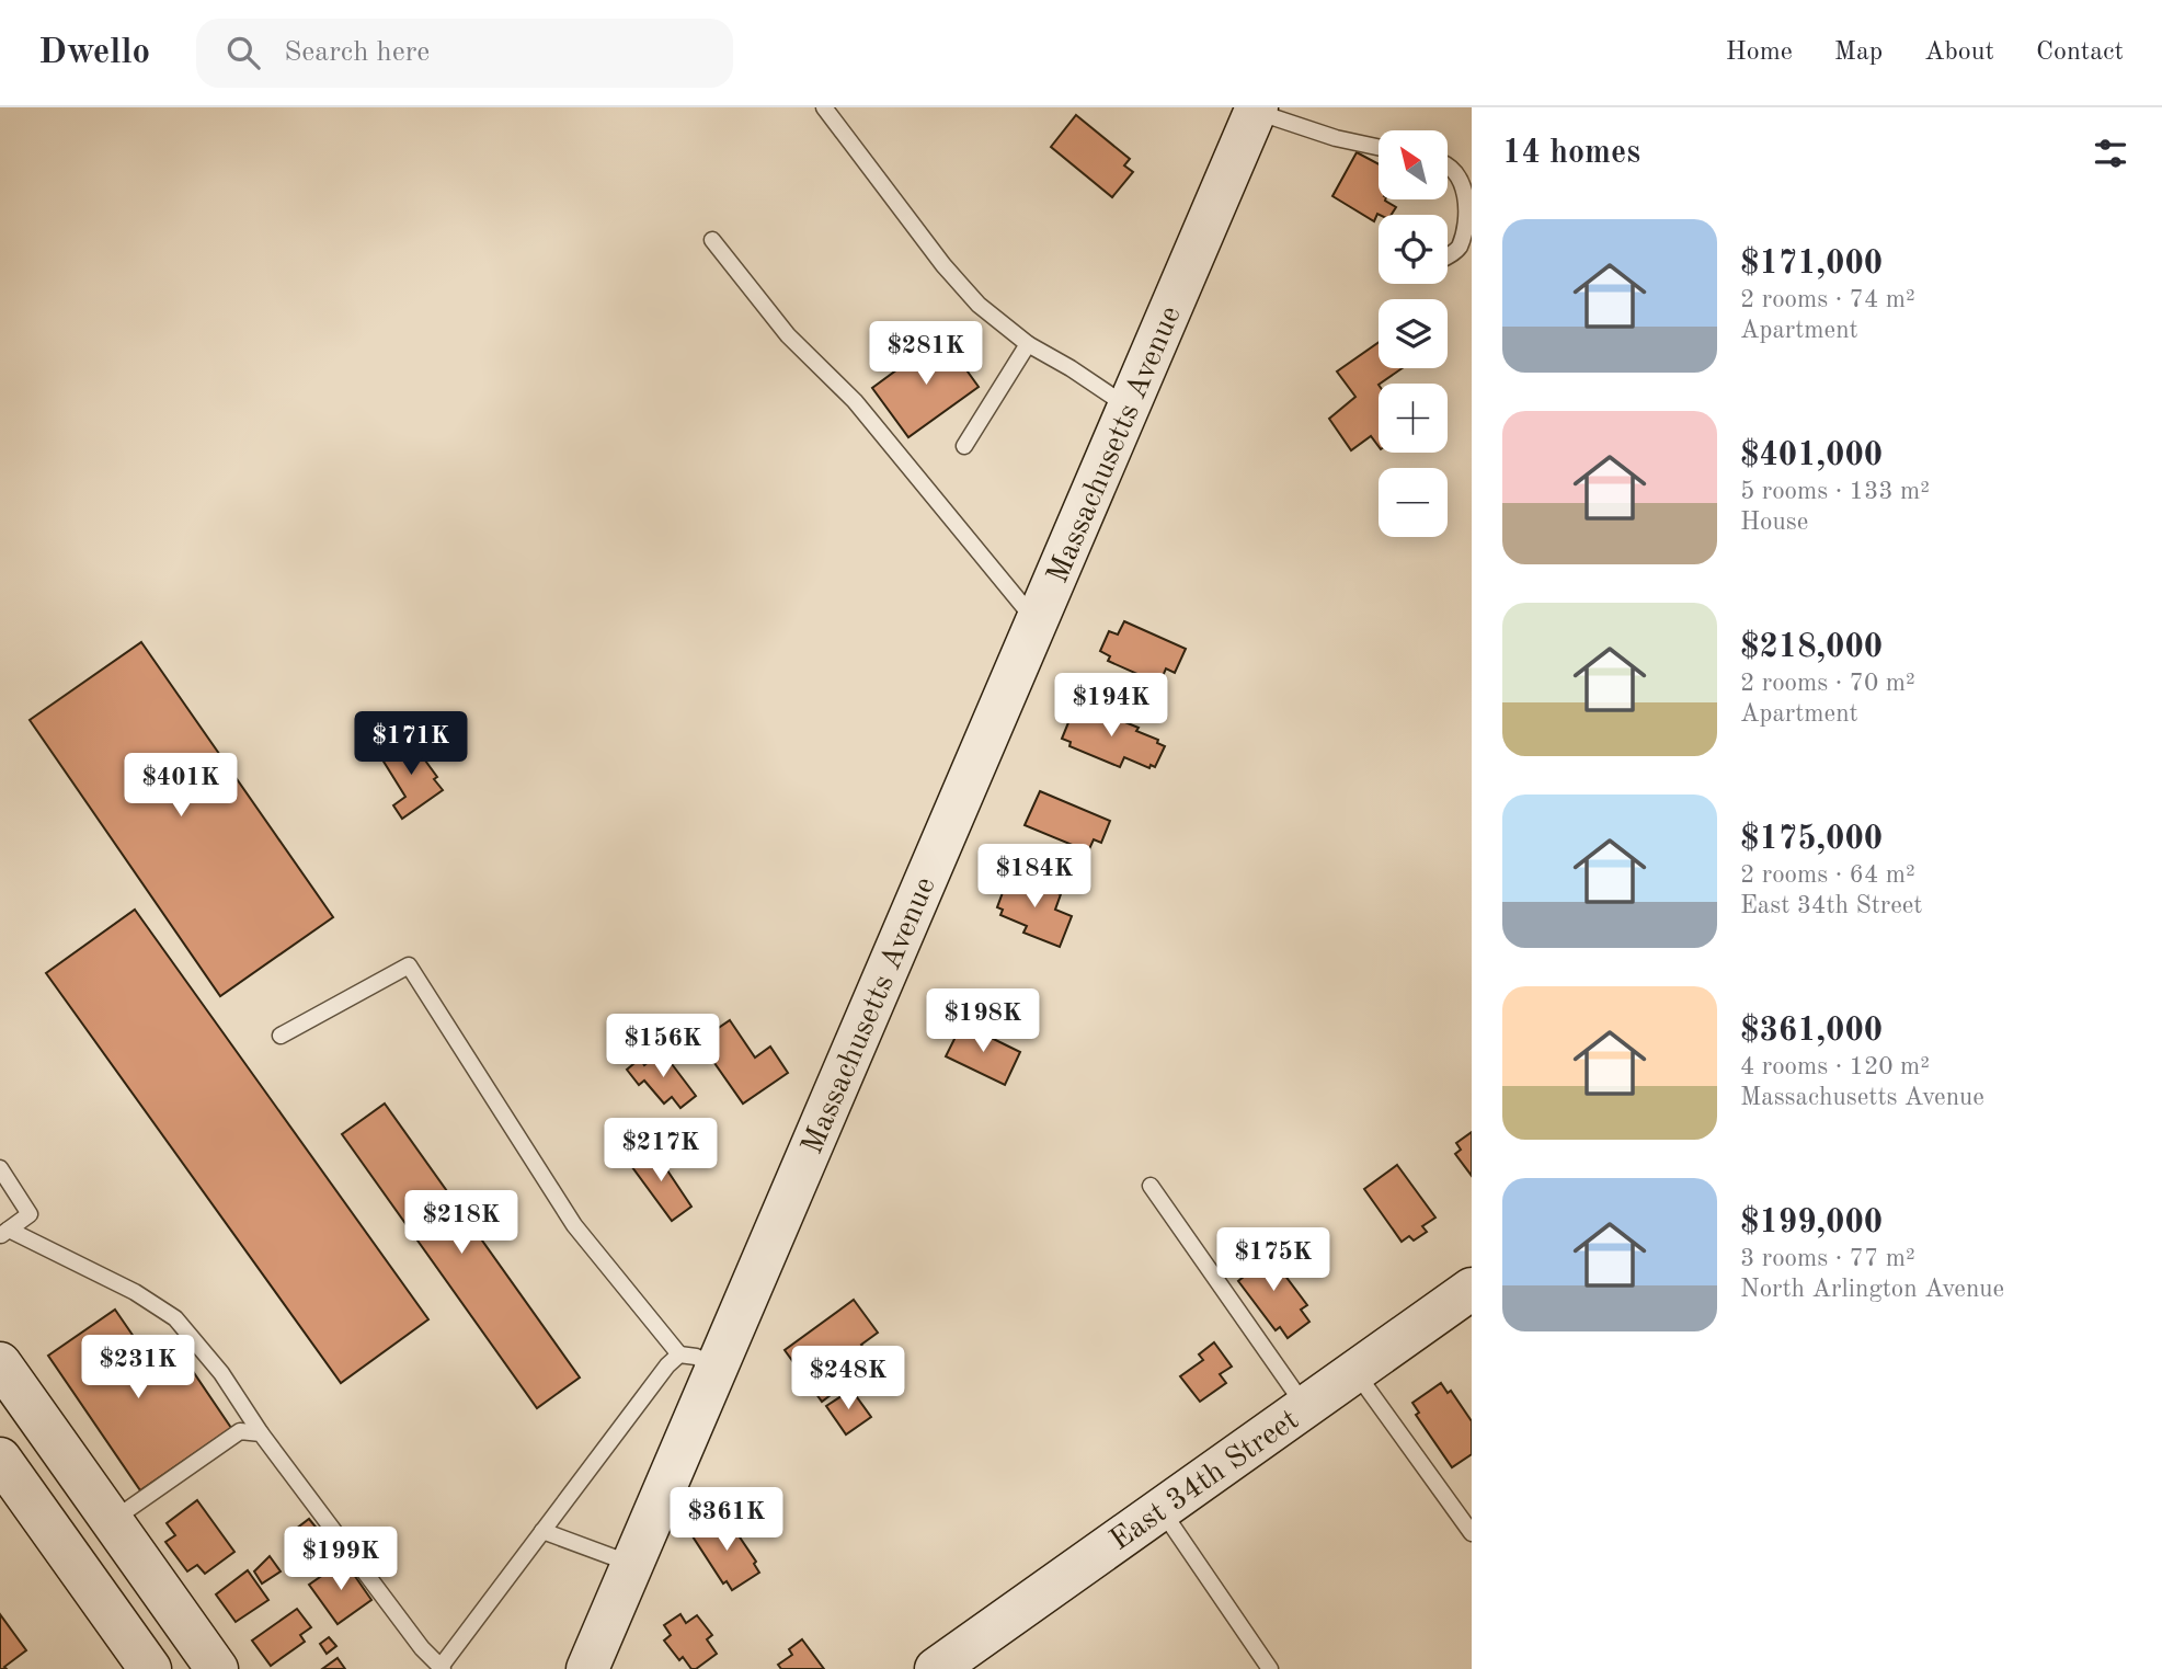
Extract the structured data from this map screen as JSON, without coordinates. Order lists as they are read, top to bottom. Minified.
{"streets":{"main road":["Massachusetts Avenue","East 34th Street"]},"north":"top left","page":{"header":"Dwello","search":"Search here","nav":["Home","Map","About","Contact"],"heading":"14 homes","map_buttons":["+","−"],"list":[{"name":"$171,000","note":"2 rooms · 74 m² · Apartment"},{"name":"$401,000","note":"5 rooms · 133 m² · House"},{"name":"$218,000","note":"2 rooms · 70 m² · Apartment"},{"name":"$175,000","note":"2 rooms · 64 m² · East 34th Street"},{"name":"$361,000","note":"4 rooms · 120 m² · Massachusetts Avenue"},{"name":"$199,000","note":"3 rooms · 77 m² · North Arlington Avenue"}],"price":["$281K","$194K","$171K","$401K","$184K","$198K","$156K","$217K","$218K","$175K","$231K","$248K","$361K","$199K"]}}
